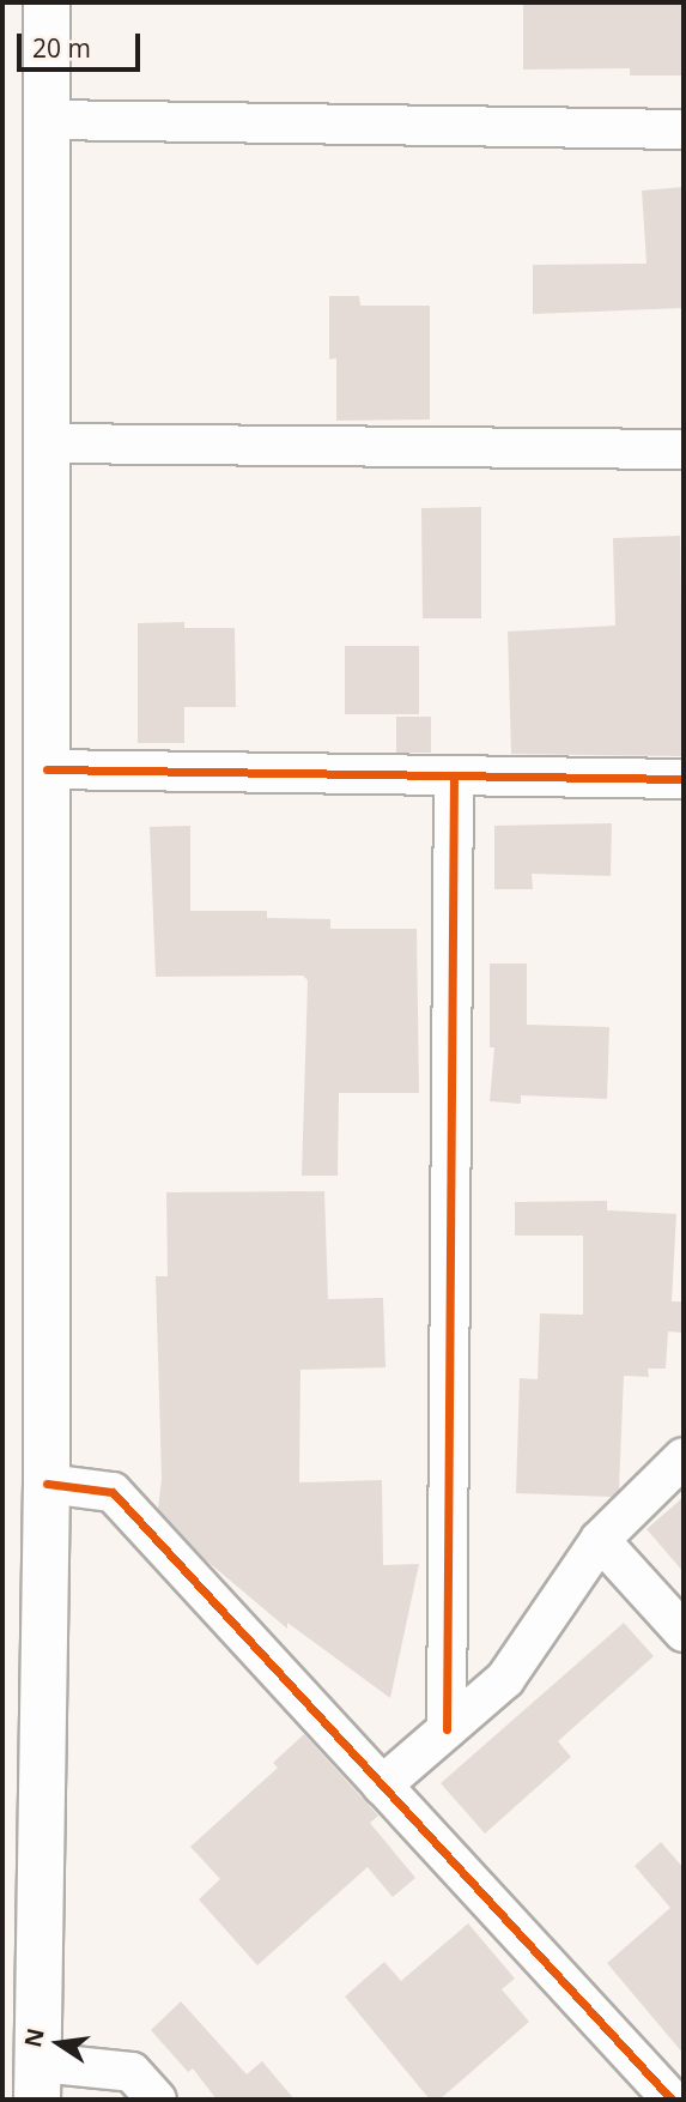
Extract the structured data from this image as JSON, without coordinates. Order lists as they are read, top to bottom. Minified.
{"scale_bar":"20 m","north":"left"}
